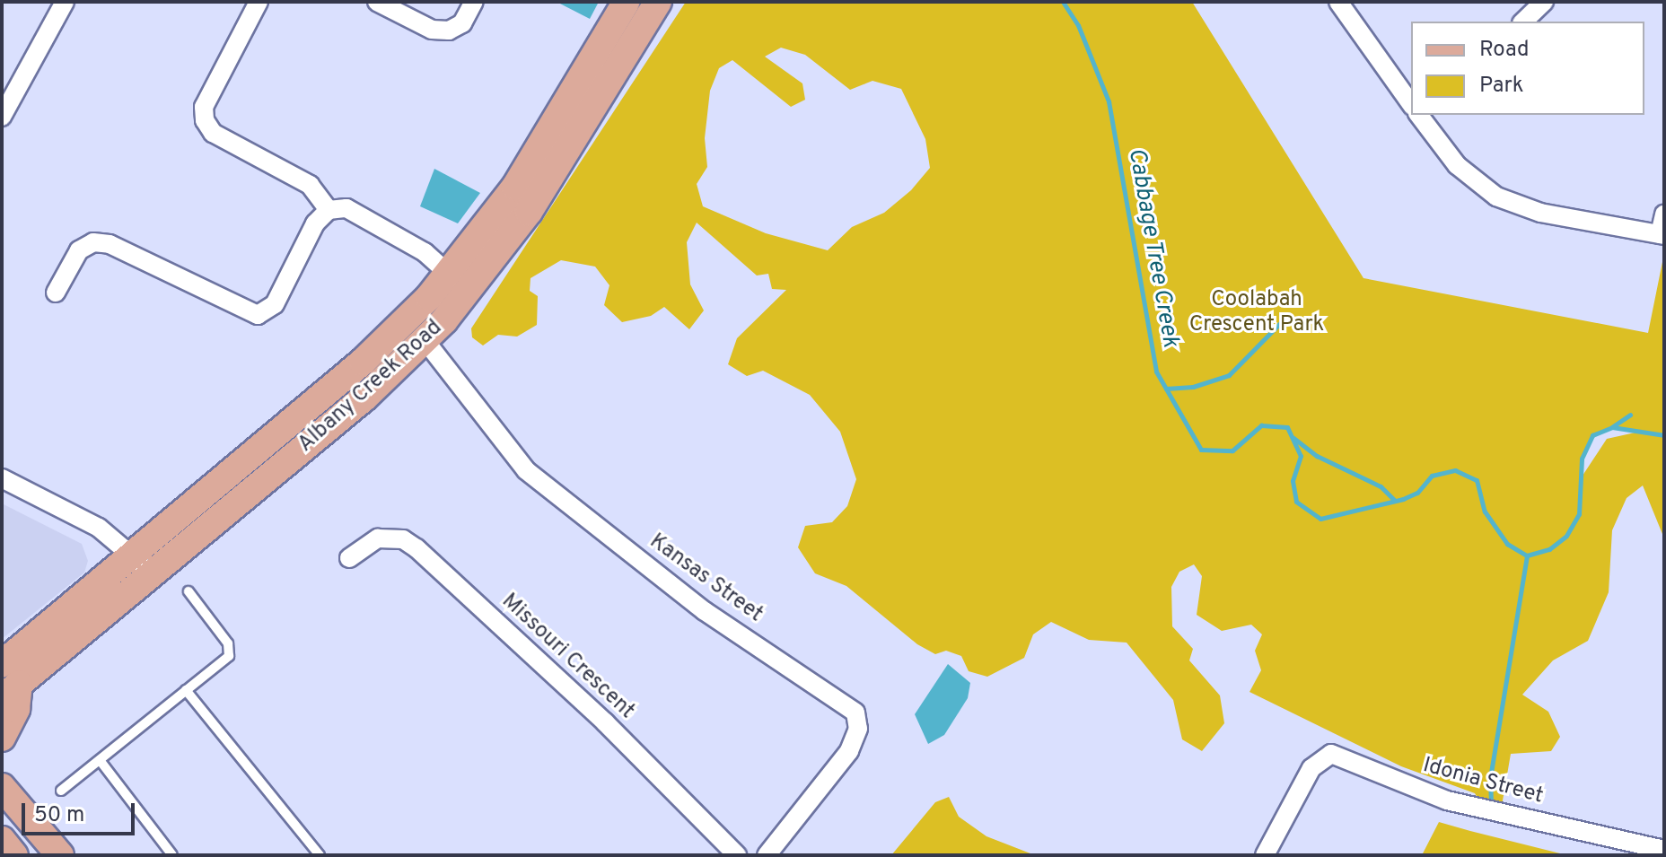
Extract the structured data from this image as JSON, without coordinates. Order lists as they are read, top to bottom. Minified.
{"streets":{"main road":["Albany Creek Road"],"street":["Kansas Street","Missouri Crescent","Idonia Street"]},"crossings":[["Albany Creek Road","Kansas Street"]],"water":["Cabbage Tree Creek"],"parks":["Coolabah Crescent Park"],"legend":["Road","Park"],"scale_bar":"50 m"}
